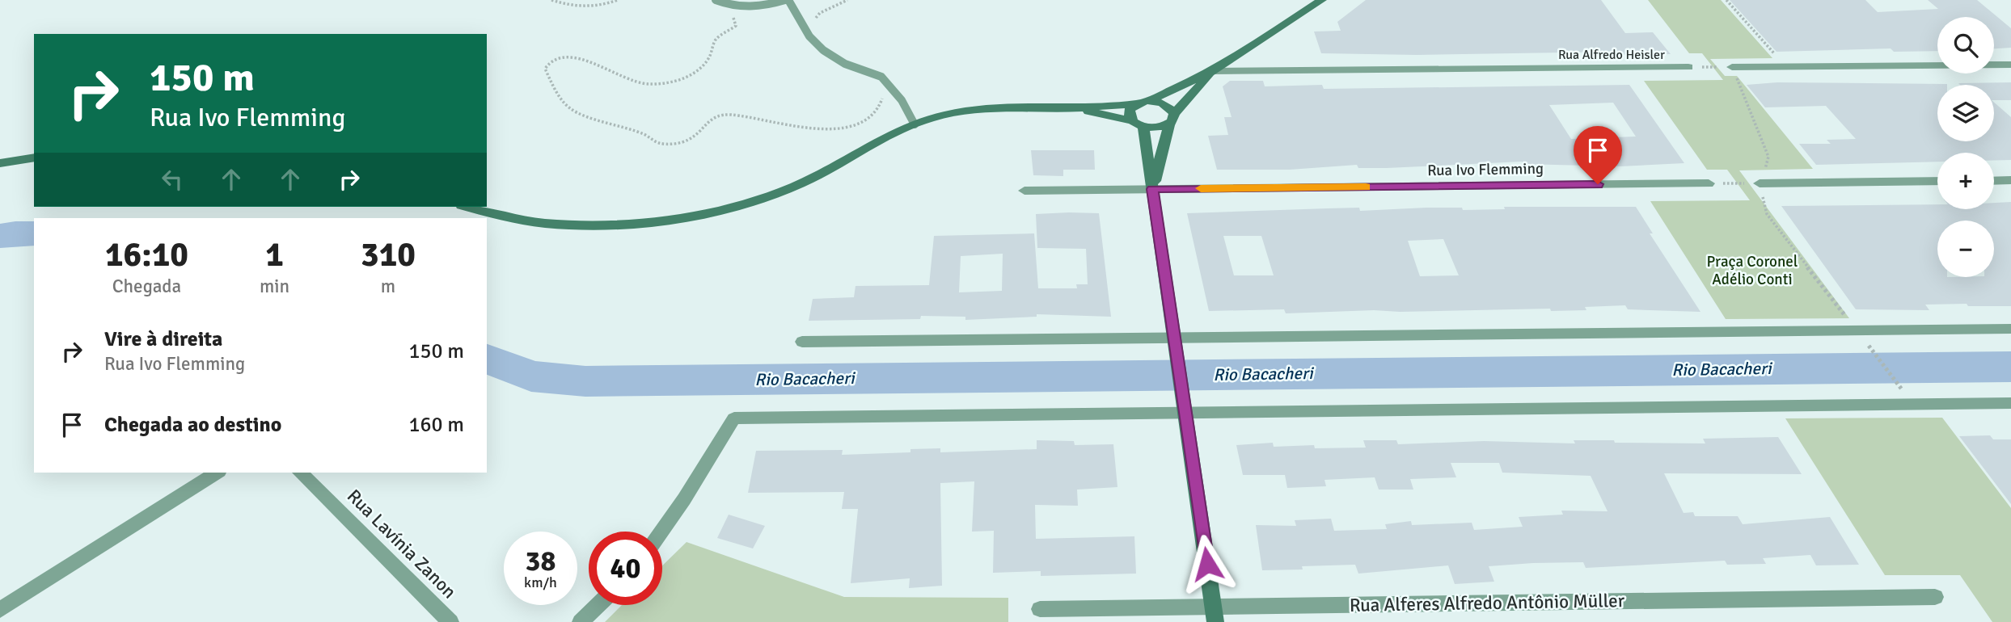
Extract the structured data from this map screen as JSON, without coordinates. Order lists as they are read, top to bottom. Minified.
{"streets":{"street":["Rua Alfredo Heisler","Rua Ivo Flemming","Rua Lavínia Zanon","Rua Alferes Alfredo Antônio Müller"]},"water":["Rio Bacacheri"],"parks":["Praça Coronel Adélio Conti"],"page":{"map_buttons":["+","−"],"turn":["150 m","Rua Ivo Flemming"],"eta":["16:10","Chegada","1","min","310","m"],"list":[{"name":"Vire à direita","note":"Rua Ivo Flemming","value":"150 m"},{"name":"Chegada ao destino","value":"160 m"}],"speed":"38 km/h","limit":"40"}}
